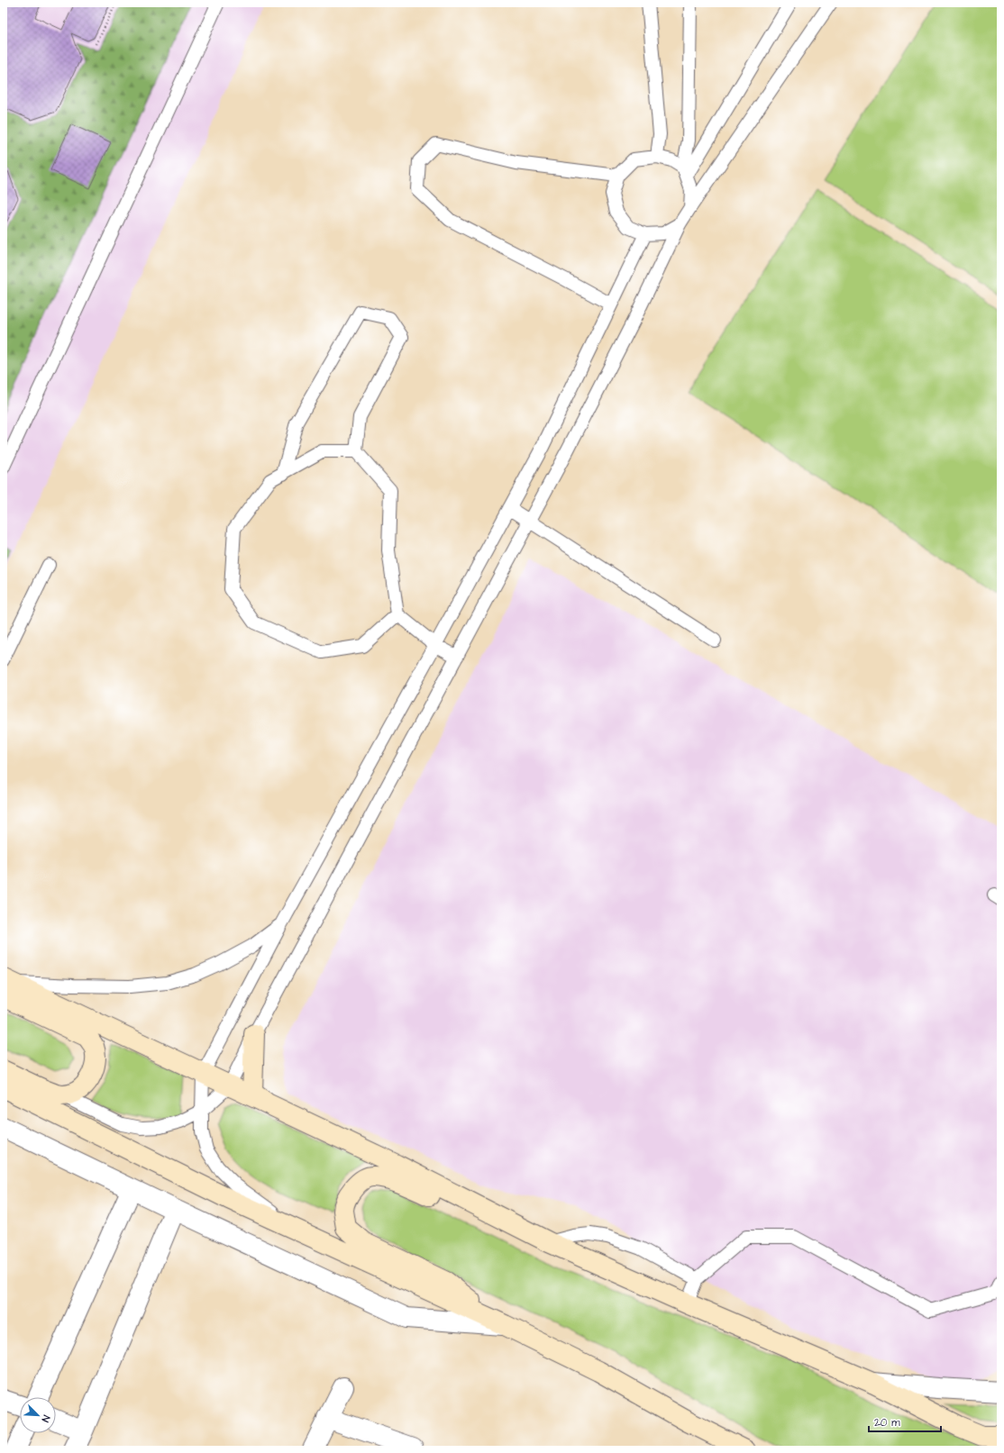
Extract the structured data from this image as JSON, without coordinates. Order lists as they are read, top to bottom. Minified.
{"scale_bar":"20 m","north":"bottom right"}
